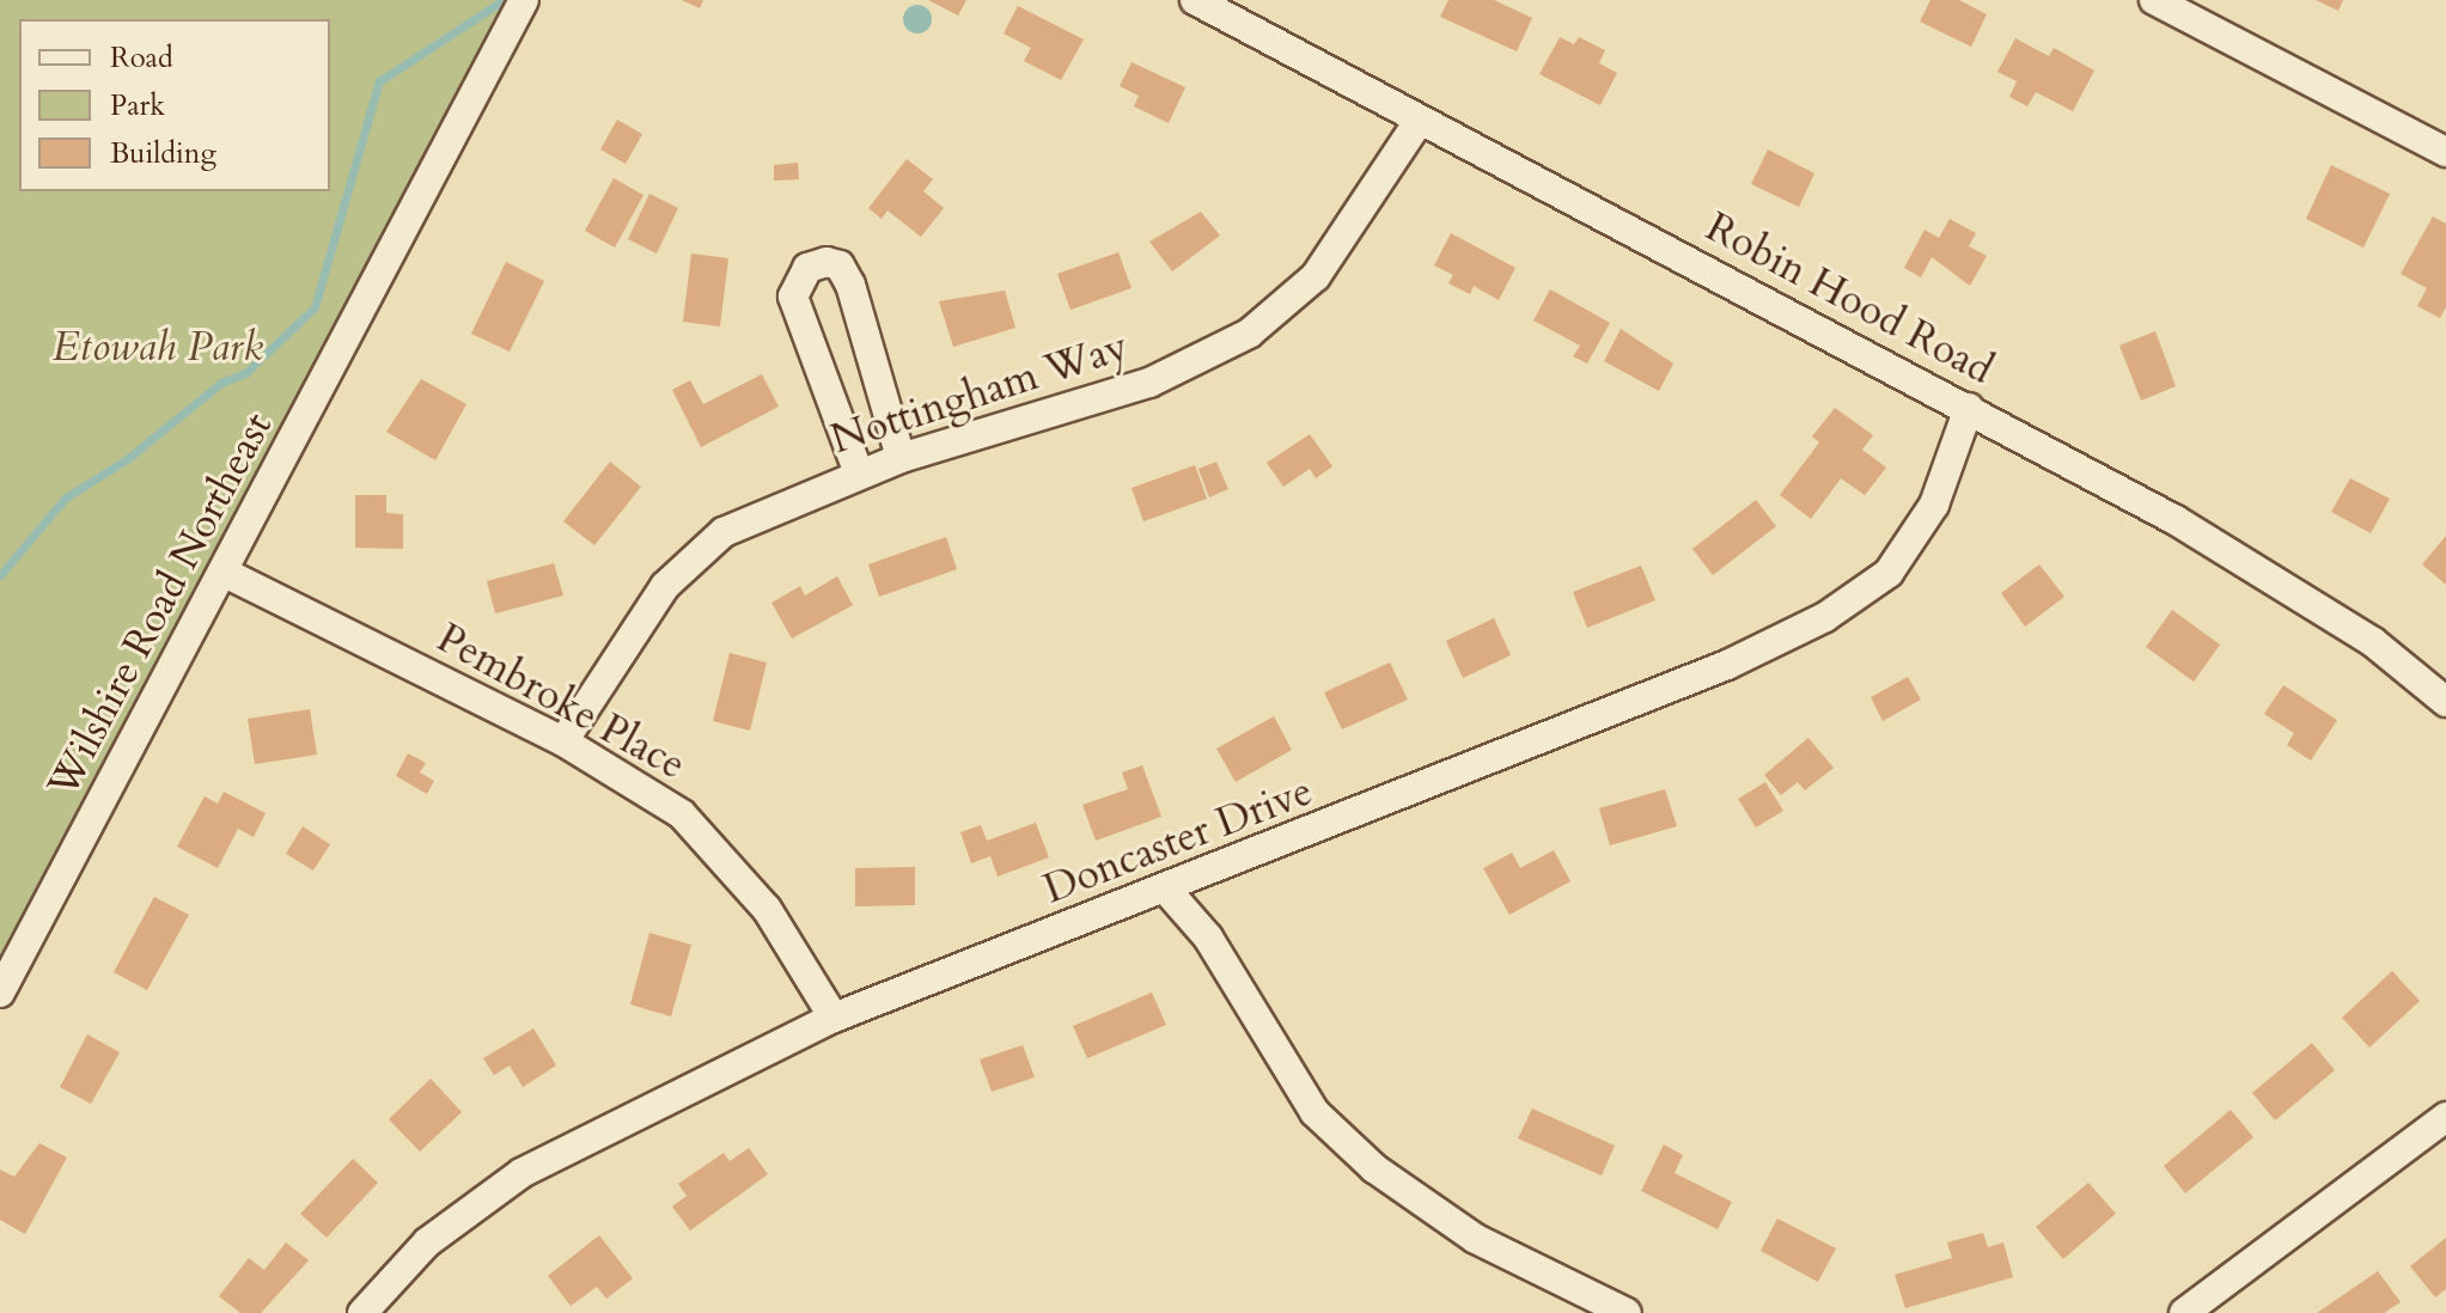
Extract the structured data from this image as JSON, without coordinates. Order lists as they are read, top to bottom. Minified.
{"streets":{"street":["Robin Hood Road","Nottingham Way","Wilshire Road Northeast","Pembroke Place","Doncaster Drive"]},"crossings":[["Robin Hood Road","Nottingham Way"],["Robin Hood Road","Doncaster Drive"],["Nottingham Way","Pembroke Place"],["Wilshire Road Northeast","Pembroke Place"],["Pembroke Place","Doncaster Drive"]],"parks":["Etowah Park"],"legend":["Road","Park","Building"]}
